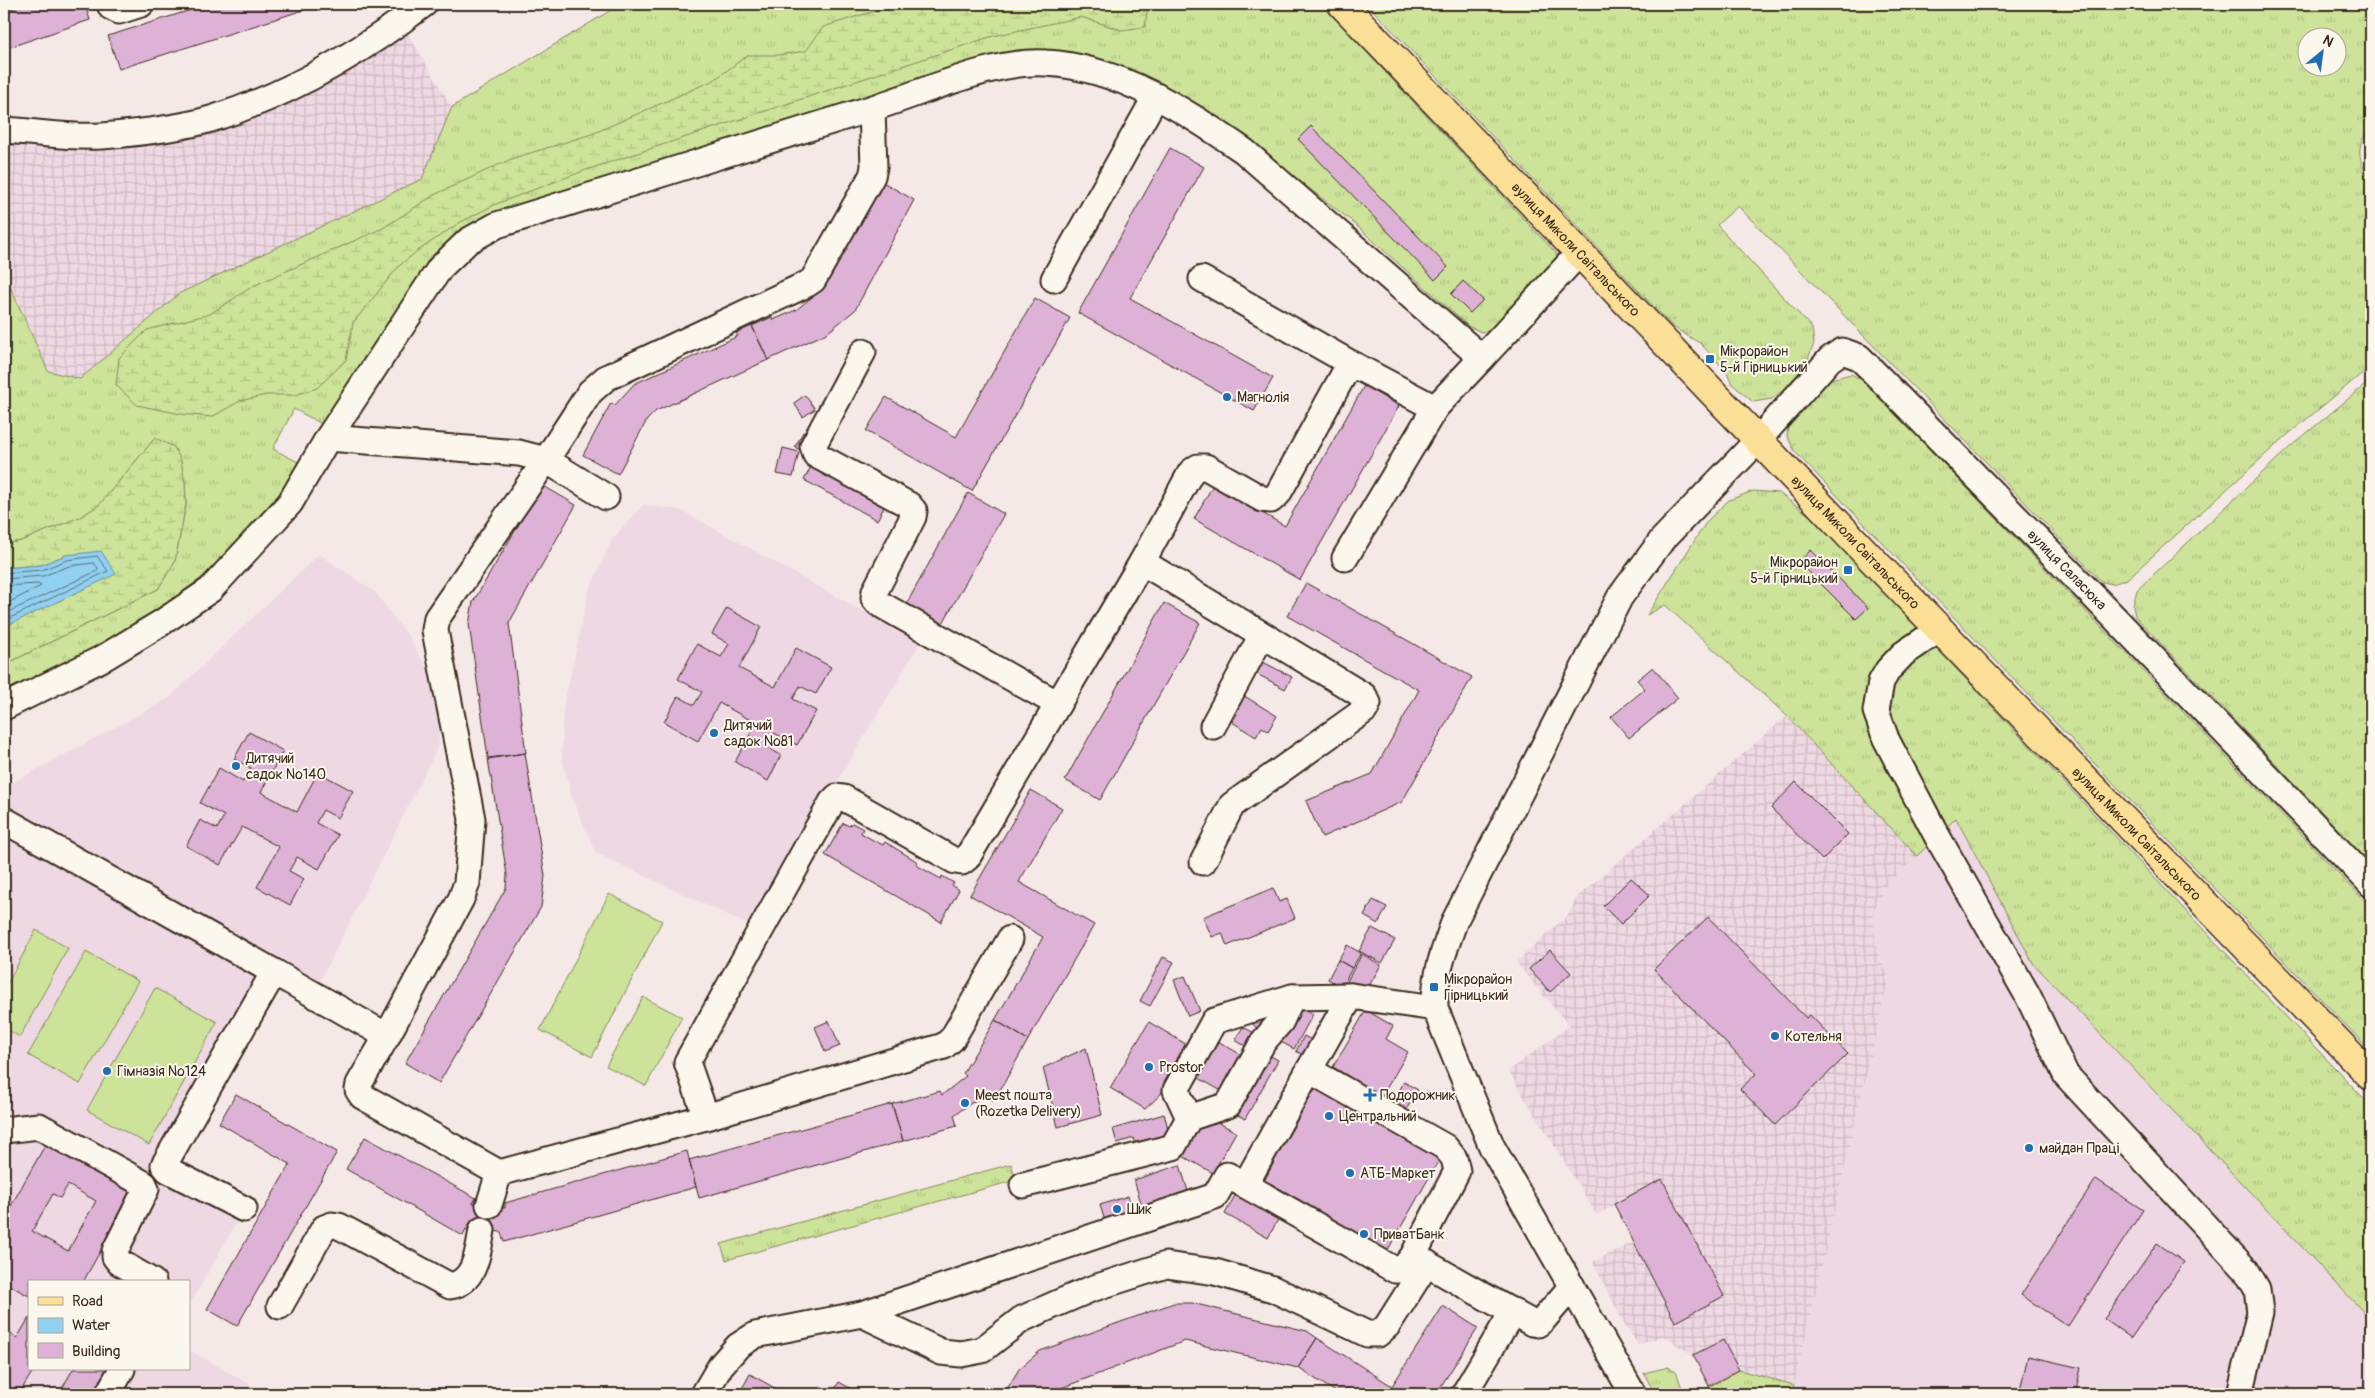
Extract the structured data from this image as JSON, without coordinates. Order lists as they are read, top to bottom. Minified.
{"streets":{"main road":["вулиця Миколи Світальського"],"street":["вулиця Саласюка"]},"crossings":[["вулиця Миколи Світальського","вулиця Саласюка"]],"places":{"transit":["Мiкрорайон 5-й Гiрницький","Мікрорайон 5-й Гірницький","Мiкрорайон Гiрницький"],"other":["Магнолія","Дитячий садок №81","Дитячий садок №140","Котельня","Prostor","Гімназія №124","Meest пошта (Rozetka Delivery)","Центральний","майдан Праці","АТБ-Маркет","Шик","ПриватБанк"],"health":["Подорожник"]},"legend":["Road","Water","Building"],"north":"top right"}
